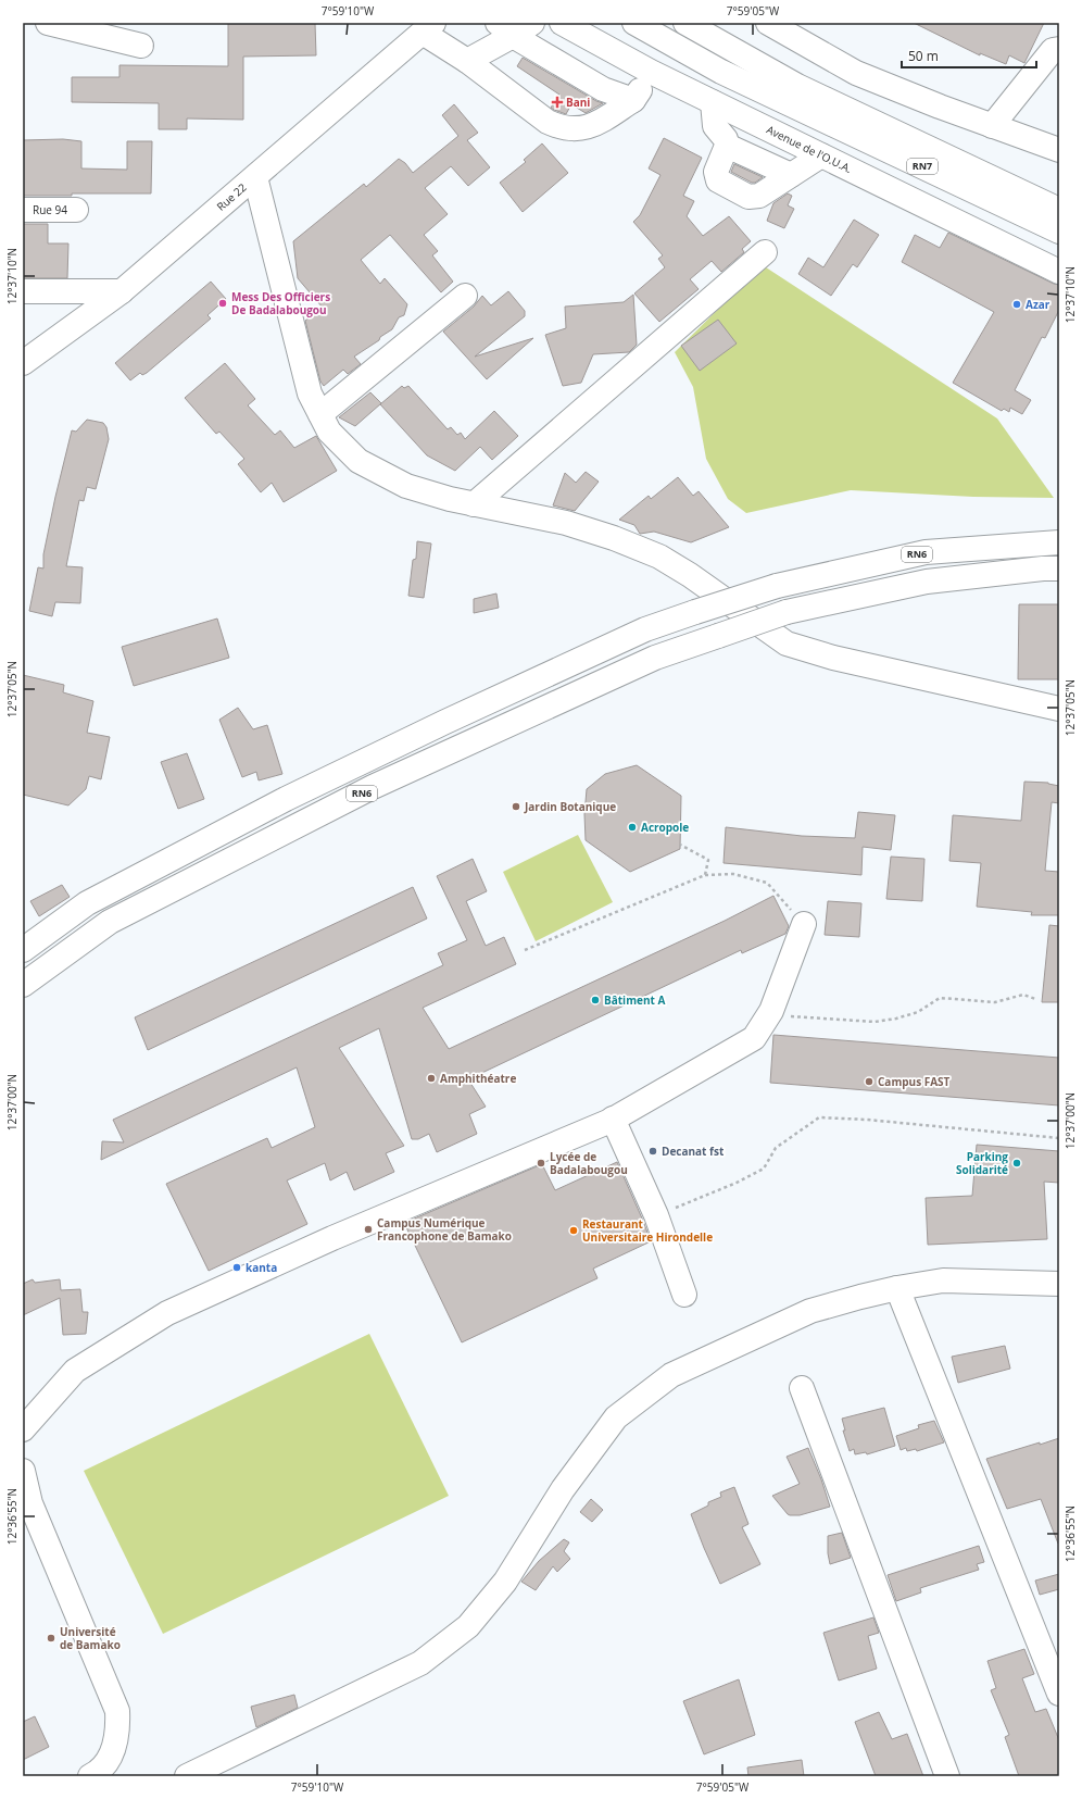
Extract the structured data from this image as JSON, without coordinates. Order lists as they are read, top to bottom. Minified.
{"streets":{"main road":["Avenue de l'O.U.A.","RN7","Rue 22","Rue 94","RN6"]},"places":{"health":["Bani"],"other":["Mess Des Officiers De Badalabougou","Azar","Jardin Botanique","Acropole","Bâtiment A","Amphithéatre","Campus FAST","Decanat fst","Lycée de Badalabougou","Parking Solidarité","Campus Numérique Francophone de Bamako","Restaurant Universitaire Hirondelle","kanta","Université de Bamako"]},"scale_bar":"50 m","coordinates":["7°59'10\"W","7°59'05\"W","12°37'10\"N","12°37'05\"N","12°37'00\"N","12°36'55\"N"]}
